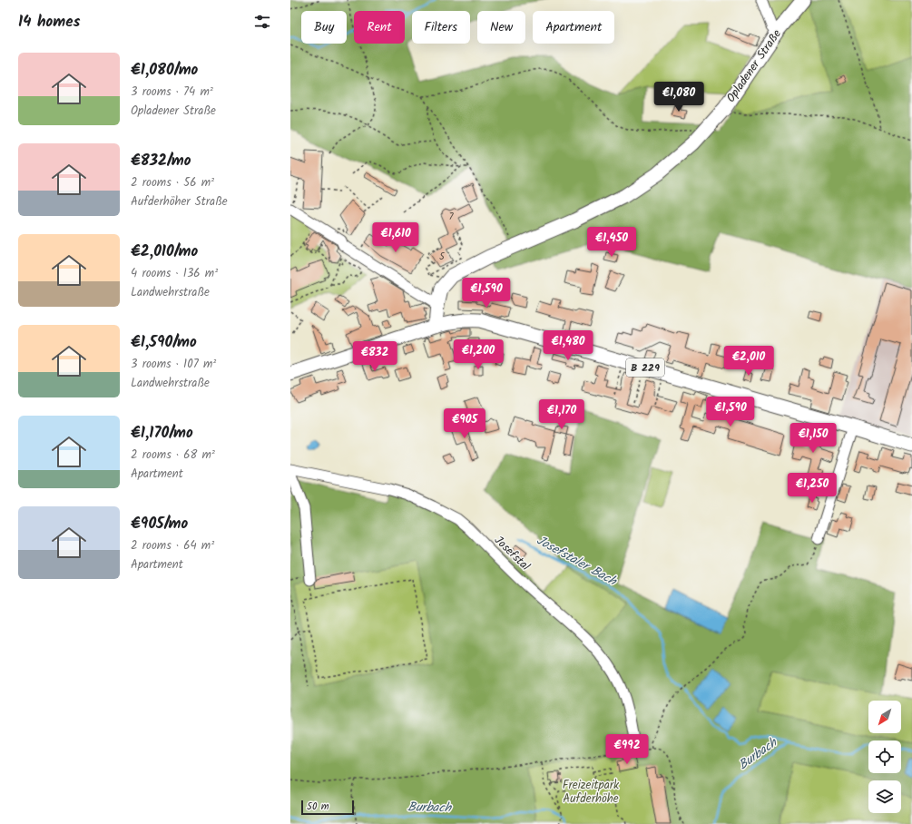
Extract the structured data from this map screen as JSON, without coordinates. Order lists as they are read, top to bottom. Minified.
{"streets":{"main road":["Opladener Straße","B 229"],"street":["Josefstal"]},"crossings":[["Opladener Straße","B 229"]],"water":["Josefstaler Bach","Burbach"],"parks":["Freizeitpark Aufderhöhe"],"house_numbers":["7","5"],"scale_bar":"50 m","north":"bottom left","page":{"heading":"14 homes","chip":["Buy","Rent","Filters","New","Apartment"],"list":[{"name":"€1,080/mo","note":"3 rooms · 74 m² · Opladener Straße"},{"name":"€832/mo","note":"2 rooms · 56 m² · Aufderhöher Straße"},{"name":"€2,010/mo","note":"4 rooms · 136 m² · Landwehrstraße"},{"name":"€1,590/mo","note":"3 rooms · 107 m² · Landwehrstraße"},{"name":"€1,170/mo","note":"2 rooms · 68 m² · Apartment"},{"name":"€905/mo","note":"2 rooms · 64 m² · Apartment"}],"price":["€1,080","€1,610","€1,450","€1,590","€1,480","€1,200","€832","€2,010","€1,590","€1,170","€905","€1,150","€1,250","€992"],"scale":"50 m"}}
